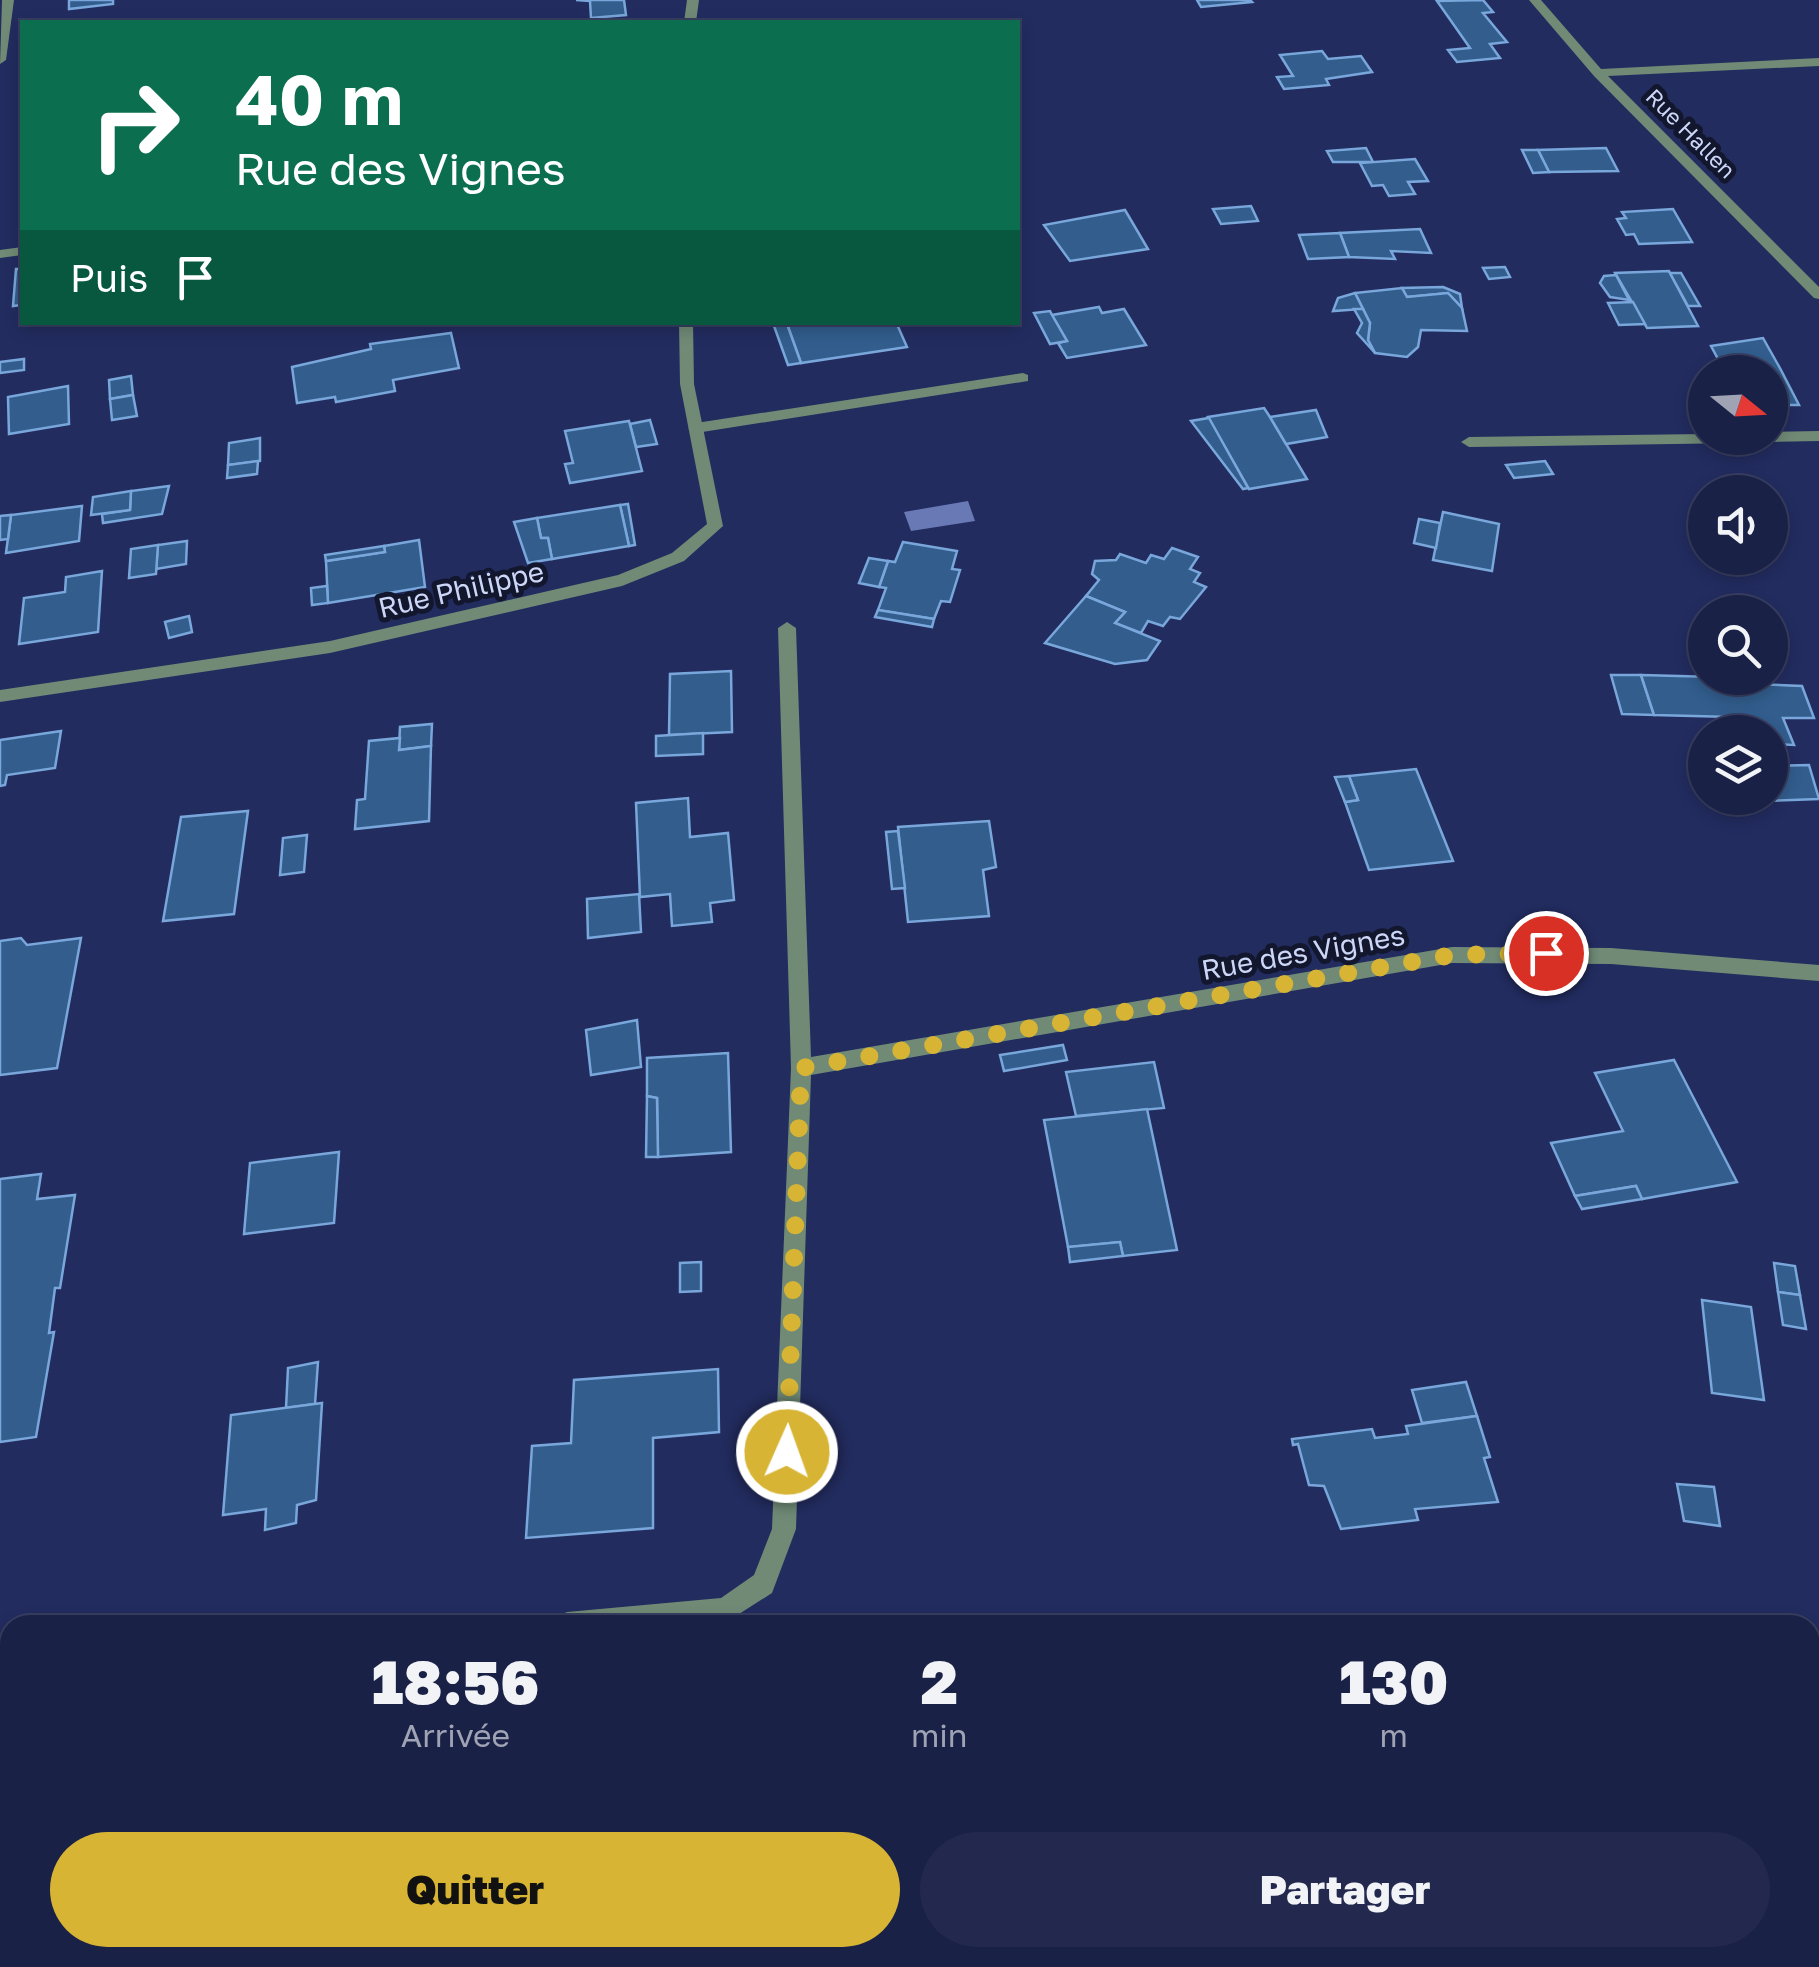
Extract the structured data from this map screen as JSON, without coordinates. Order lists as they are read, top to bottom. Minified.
{"streets":{"street":["Rue Hallen","Rue Philippe","Rue des Vignes"]},"north":"right","page":{"turn":["40 m","Rue des Vignes"],"then":"Puis","eta":["18:56","Arrivée","2","min","130","m"],"buttons":["Quitter","Partager"]}}
